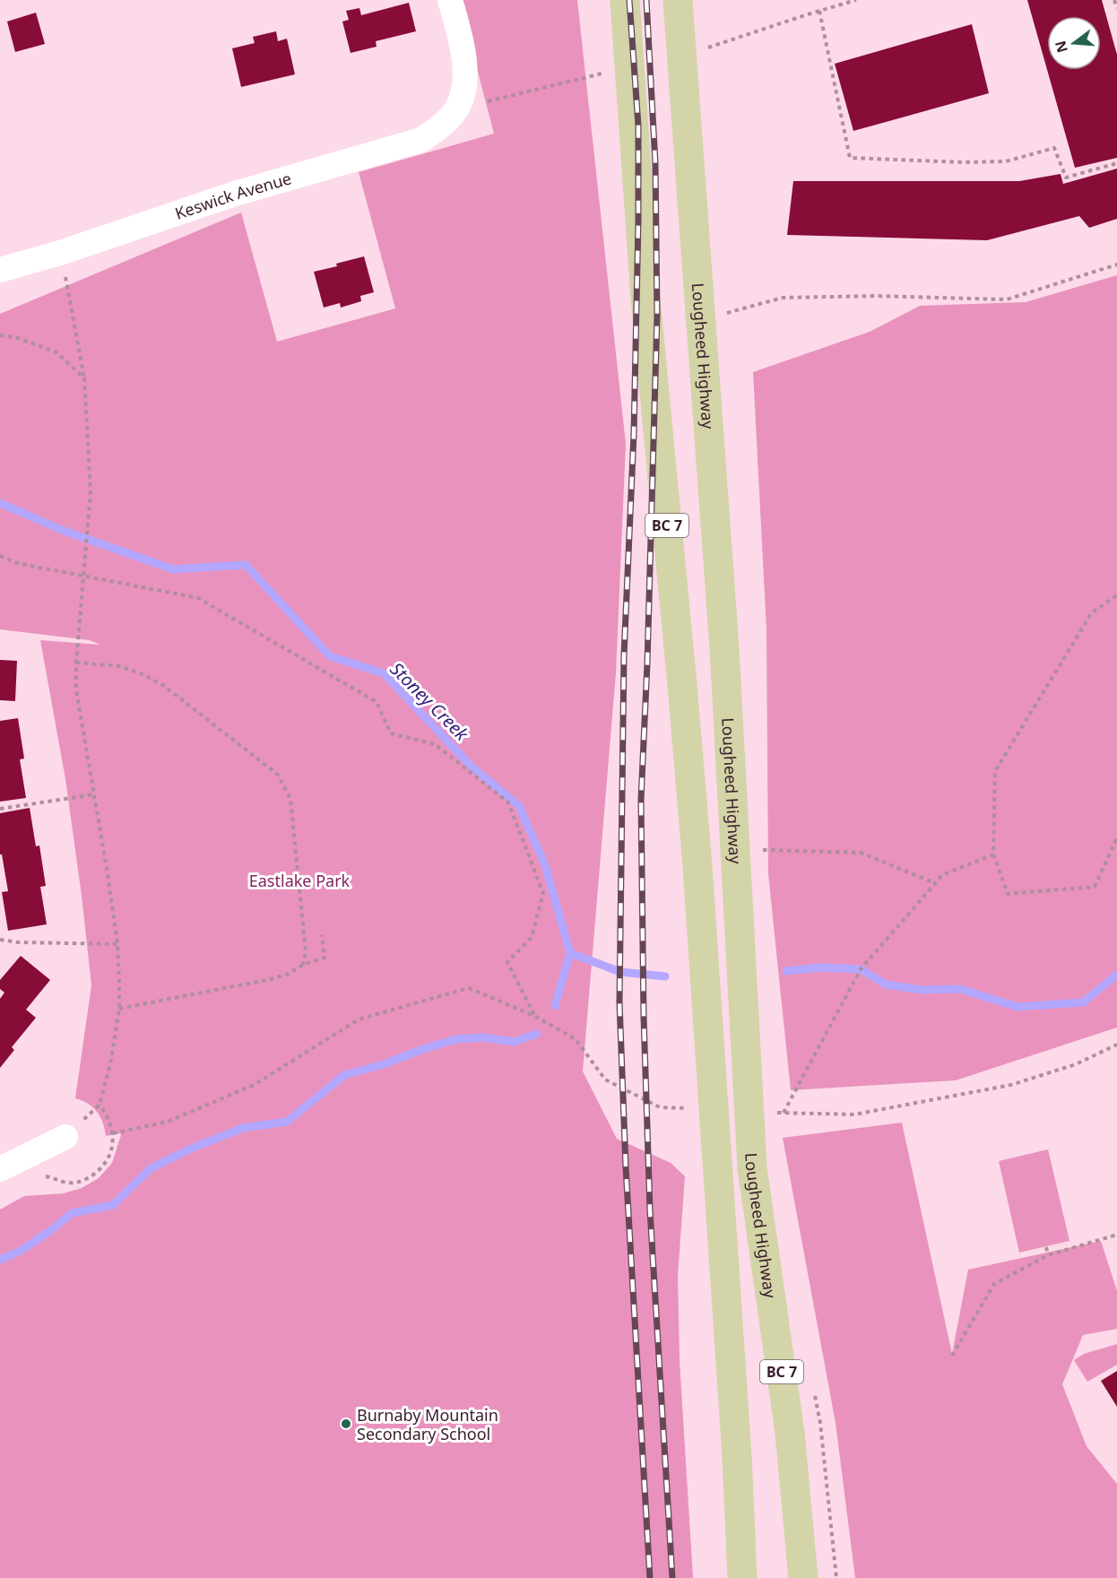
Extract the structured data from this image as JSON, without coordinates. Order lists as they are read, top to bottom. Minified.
{"streets":{"main road":["Lougheed Highway","BC 7"],"street":["Keswick Avenue"]},"water":["Stoney Creek"],"parks":["Eastlake Park"],"places":["Burnaby Mountain Secondary School"],"north":"left"}
